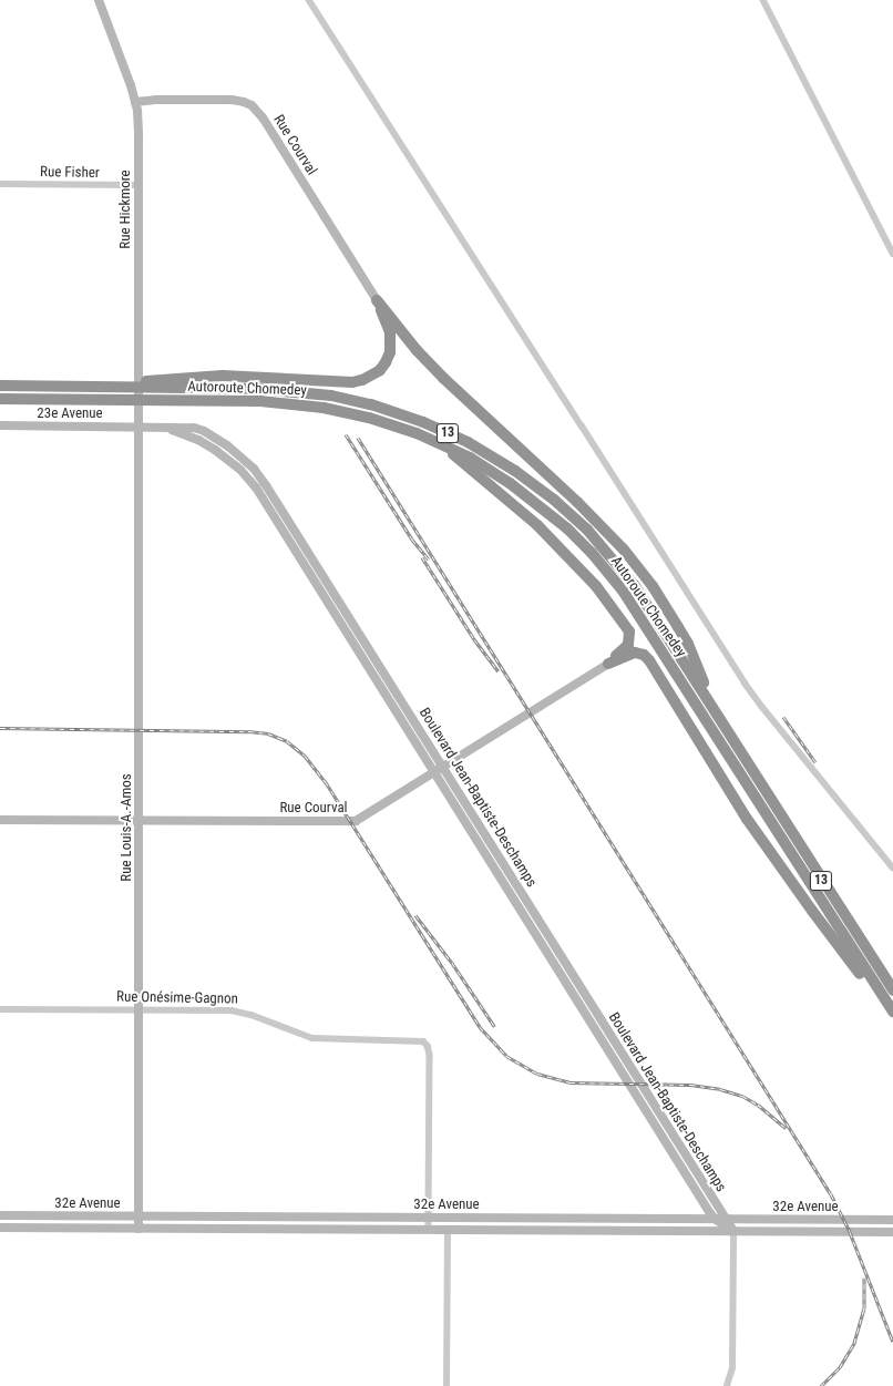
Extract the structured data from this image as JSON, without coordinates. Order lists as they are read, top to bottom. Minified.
{"streets":{"highway":["Autoroute Chomedey","13"],"street":["Rue Courval","Rue Fisher","Rue Hickmore","23e Avenue","Boulevard Jean-Baptiste-Deschamps","Rue Louis-A.-Amos","Rue Onésime-Gagnon","32e Avenue"]},"crossings":[["Rue Courval","Rue Hickmore"],["Rue Courval","Boulevard Jean-Baptiste-Deschamps"],["Rue Courval","Rue Louis-A.-Amos"],["Rue Fisher","Rue Hickmore"],["Rue Hickmore","23e Avenue"],["Rue Hickmore","Boulevard Jean-Baptiste-Deschamps"],["Rue Hickmore","Rue Louis-A.-Amos"],["23e Avenue","Boulevard Jean-Baptiste-Deschamps"],["23e Avenue","Rue Louis-A.-Amos"],["Boulevard Jean-Baptiste-Deschamps","Rue Louis-A.-Amos"],["Boulevard Jean-Baptiste-Deschamps","32e Avenue"],["Rue Louis-A.-Amos","Rue Onésime-Gagnon"],["Rue Louis-A.-Amos","32e Avenue"],["Rue Onésime-Gagnon","32e Avenue"]]}
